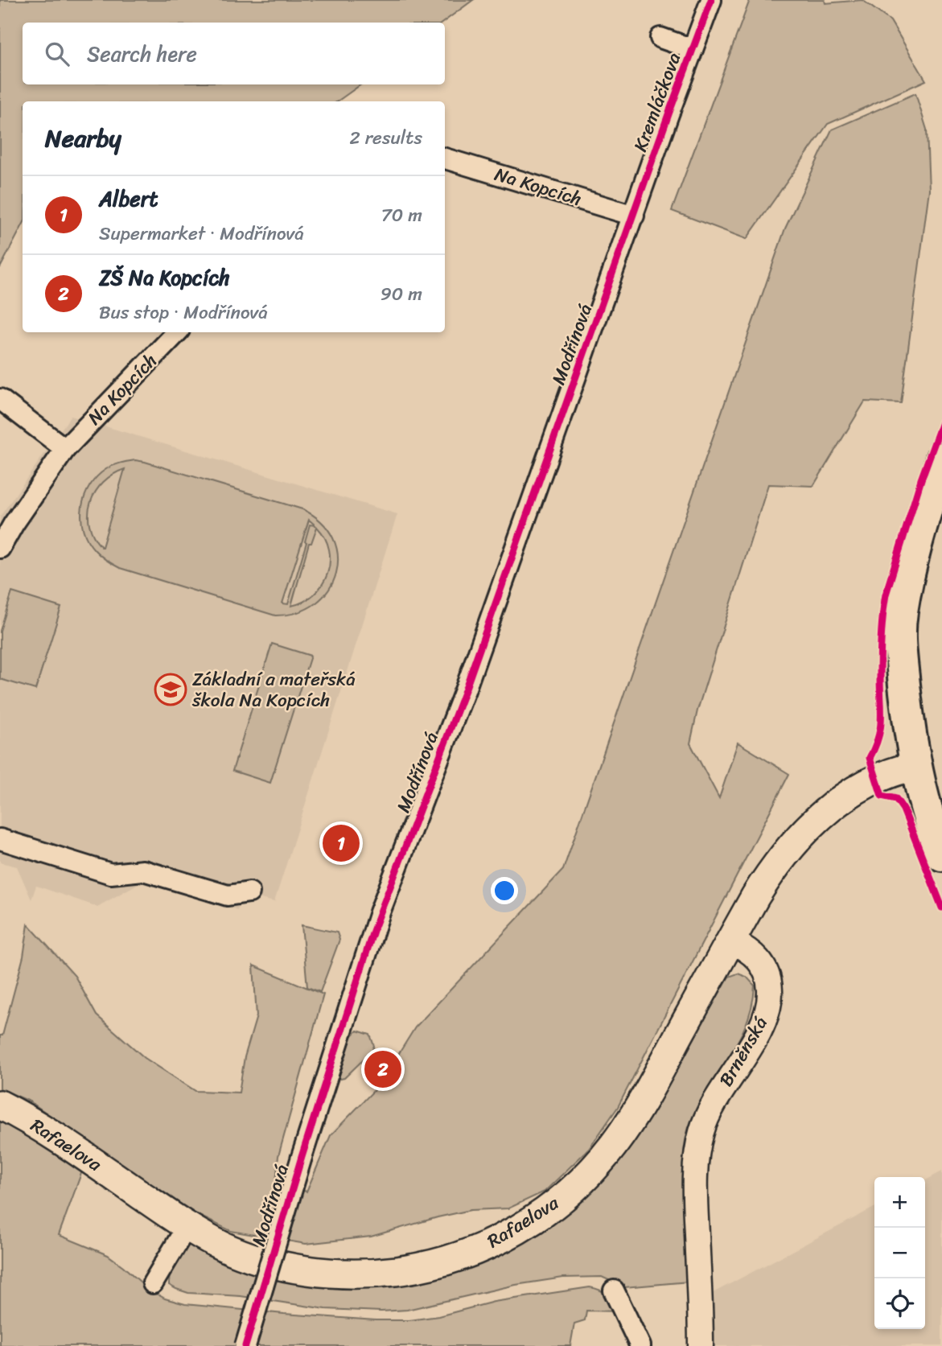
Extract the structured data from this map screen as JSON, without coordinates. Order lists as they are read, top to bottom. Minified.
{"streets":{"main road":["Rafaelova"],"street":["Kremláčkova","Na Kopcích","Modřínová","Brněnská"]},"crossings":[["Kremláčkova","Na Kopcích"],["Kremláčkova","Modřínová"],["Na Kopcích","Modřínová"],["Brněnská","Rafaelova"]],"places":{"school or university":["Základní a mateřská škola Na Kopcích"]},"page":{"search":"Search here","heading":["Nearby","2 results"],"list":[{"mark":"1","name":"Albert","note":"Supermarket · Modřínová","value":"70 m"},{"mark":"2","name":"ZŠ Na Kopcích","note":"Bus stop · Modřínová","value":"90 m"}],"pins":["1","2"],"map_buttons":["+","−"]}}
